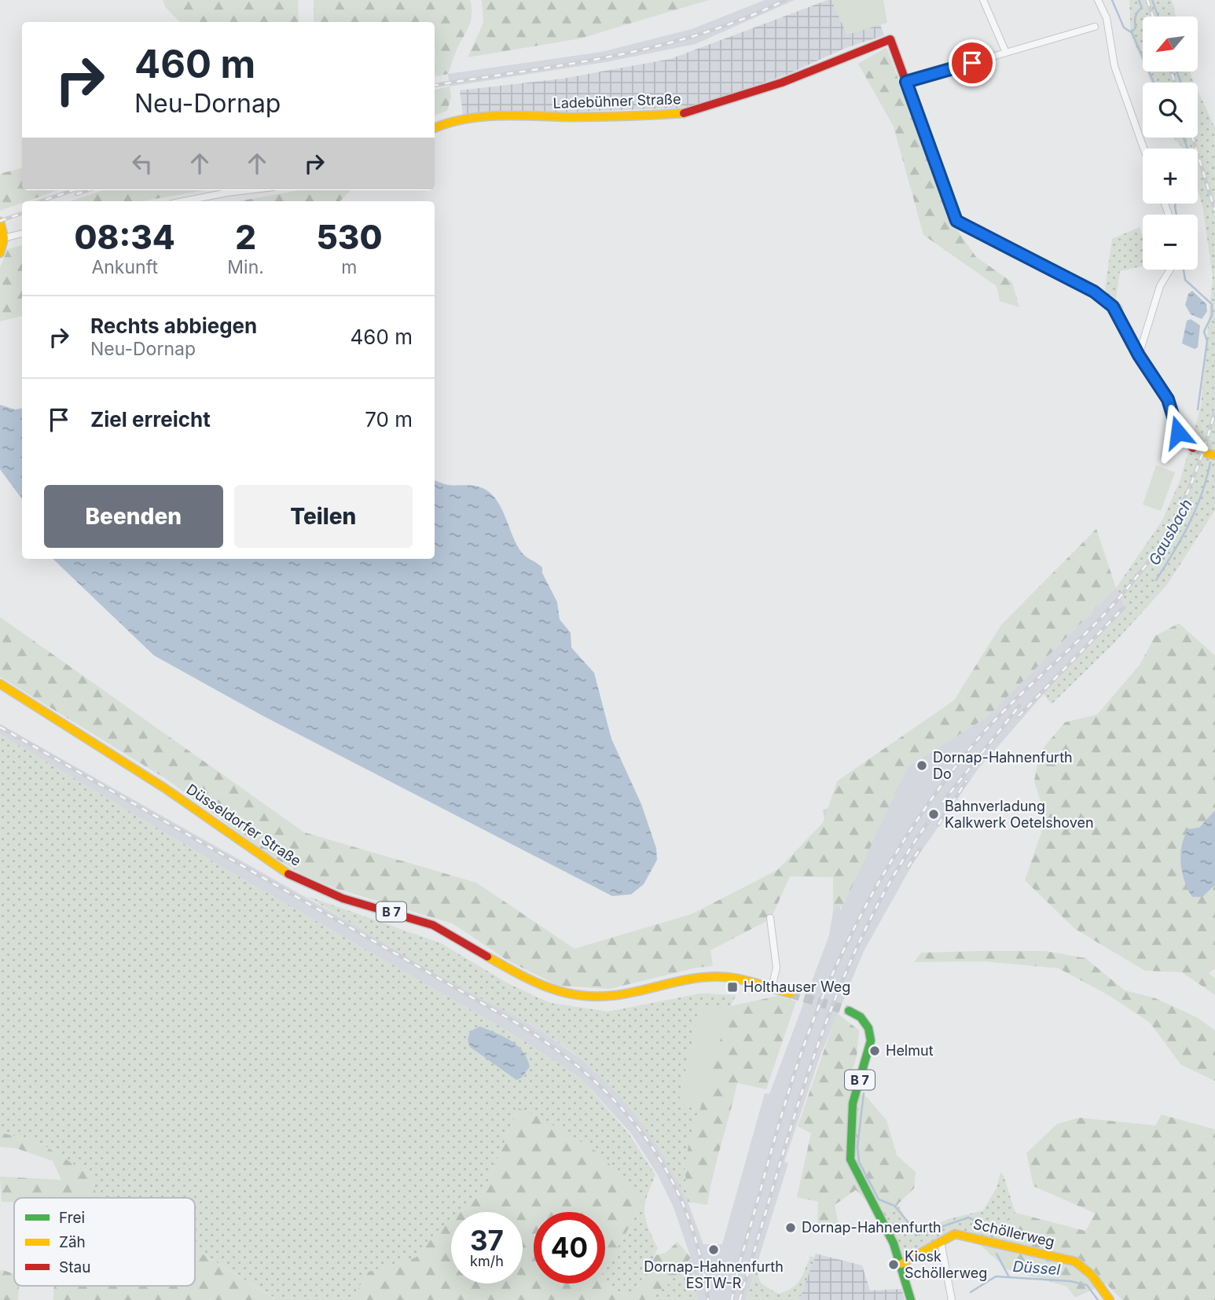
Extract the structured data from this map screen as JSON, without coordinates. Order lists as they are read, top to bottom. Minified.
{"streets":{"street":["Ladebühner Straße","Düsseldorfer Straße","B 7","Schöllerweg"]},"crossings":[["B 7","Schöllerweg"]],"water":["Gausbach","Düssel"],"places":{"other":["Dornap-Hahnenfurth Do","Bahnverladung Kalkwerk Oetelshoven","Helmut","Dornap-Hahnenfurth","Dornap-Hahnenfurth ESTW-R","Kiosk Schöllerweg"],"transit":["Holthauser Weg"]},"legend":["Frei","Zäh","Stau"],"north":"bottom left","page":{"map_buttons":["+","−"],"turn":["460 m","Neu-Dornap"],"eta":["08:34","Ankunft","2","Min.","530","m"],"list":[{"name":"Rechts abbiegen","note":"Neu-Dornap","value":"460 m"},{"name":"Ziel erreicht","value":"70 m"}],"buttons":["Beenden","Teilen"],"speed":"37 km/h","limit":"40"}}
